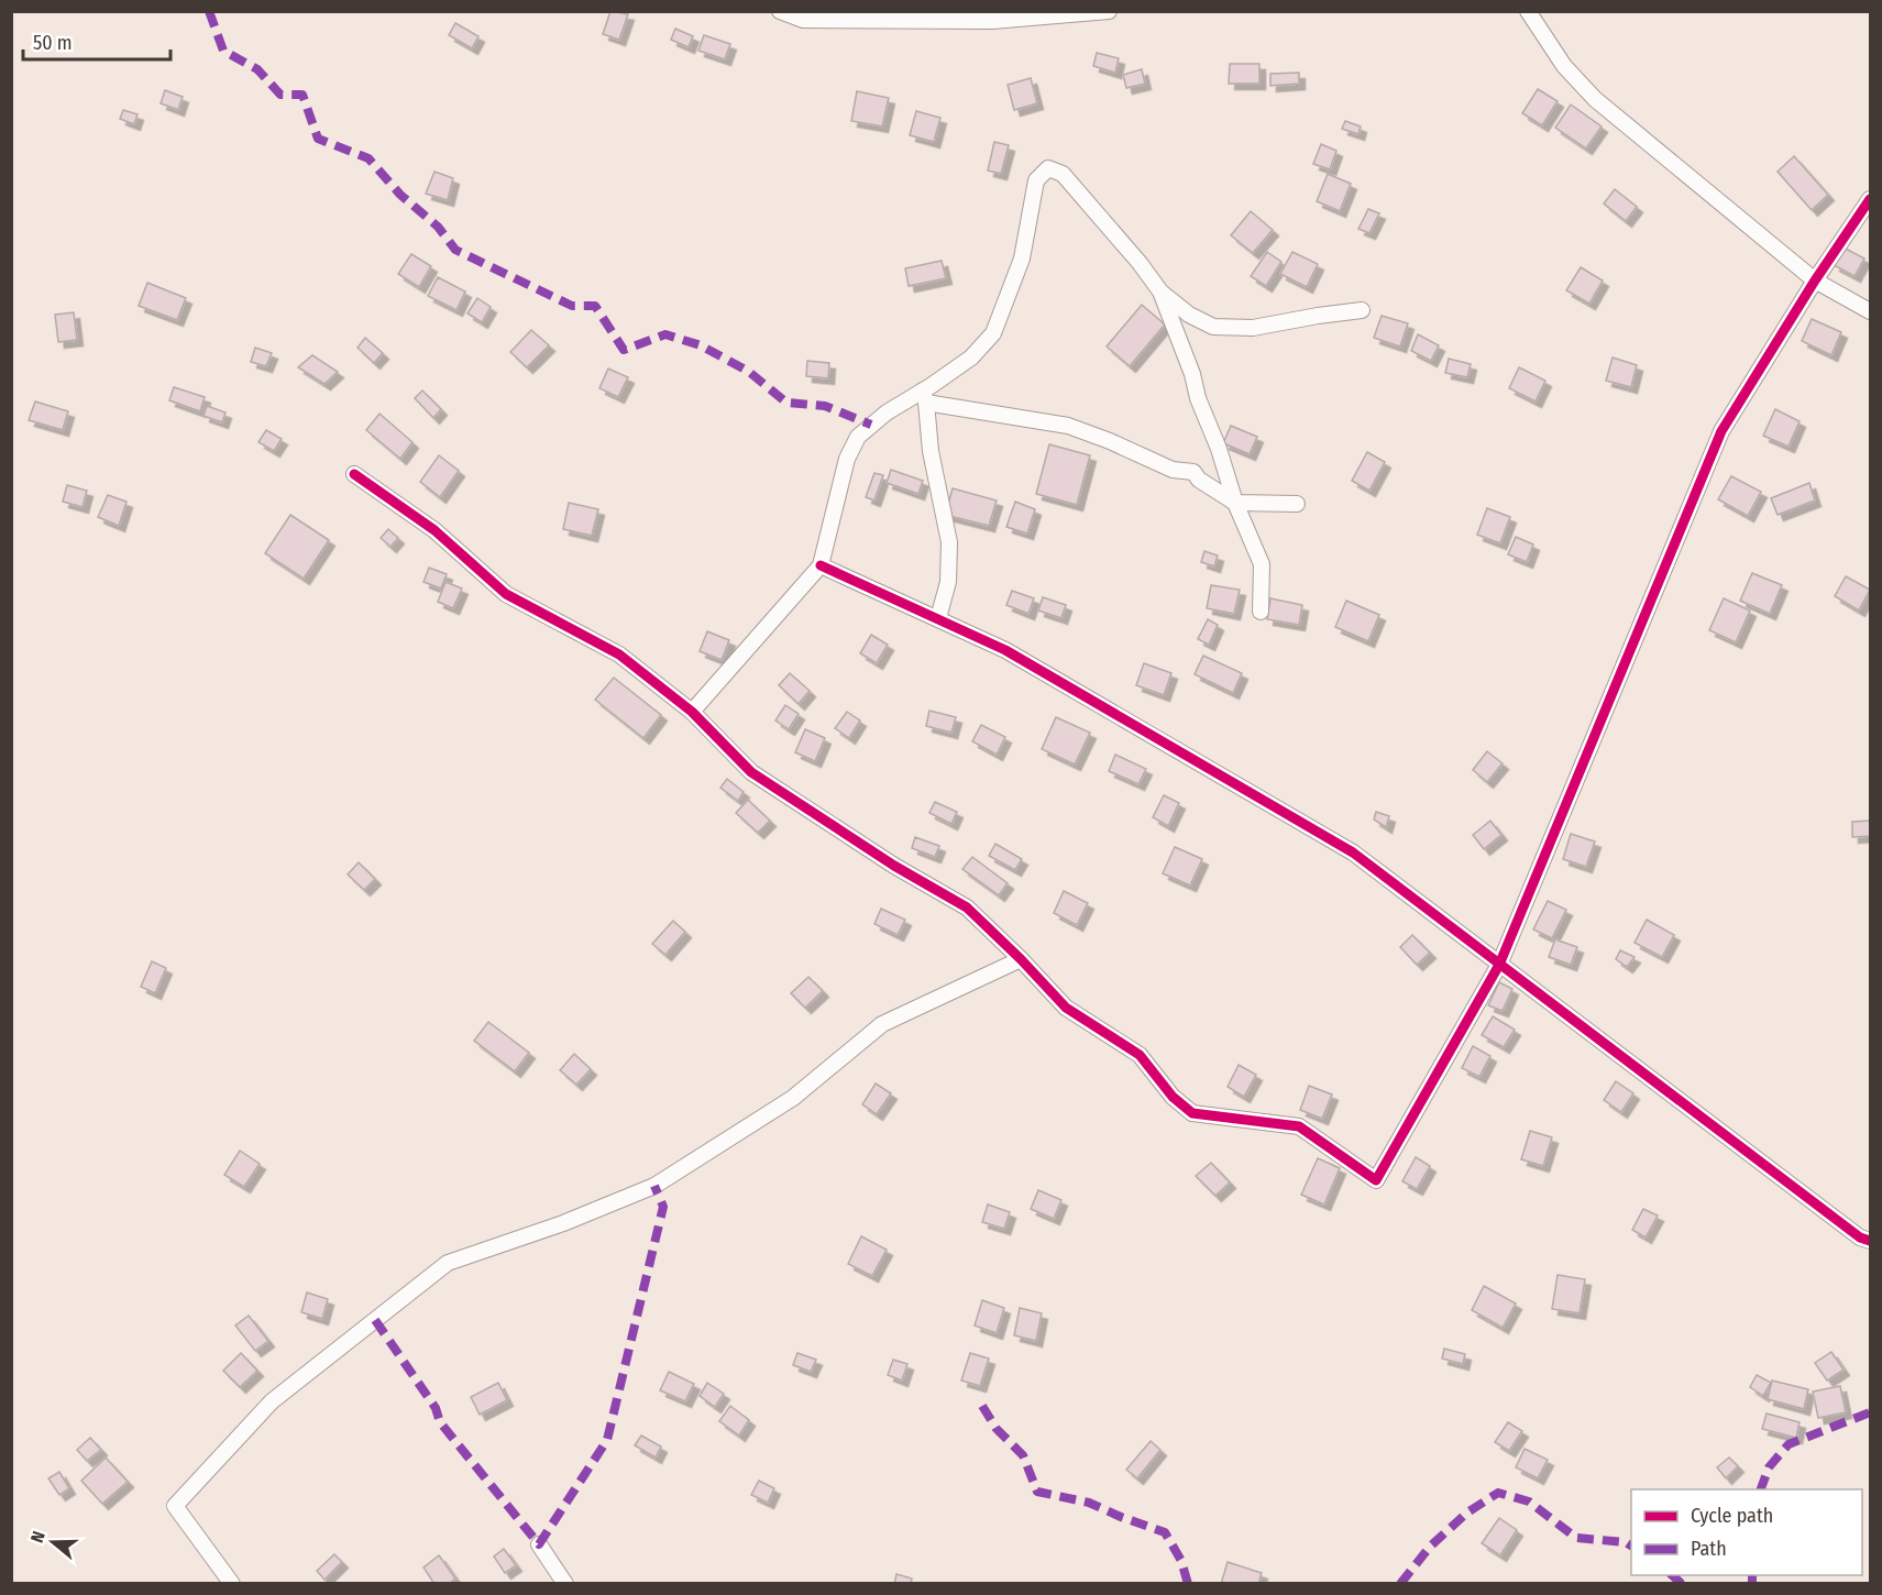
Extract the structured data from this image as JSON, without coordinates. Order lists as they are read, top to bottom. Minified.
{"legend":["Cycle path","Path"],"scale_bar":"50 m","north":"left"}
